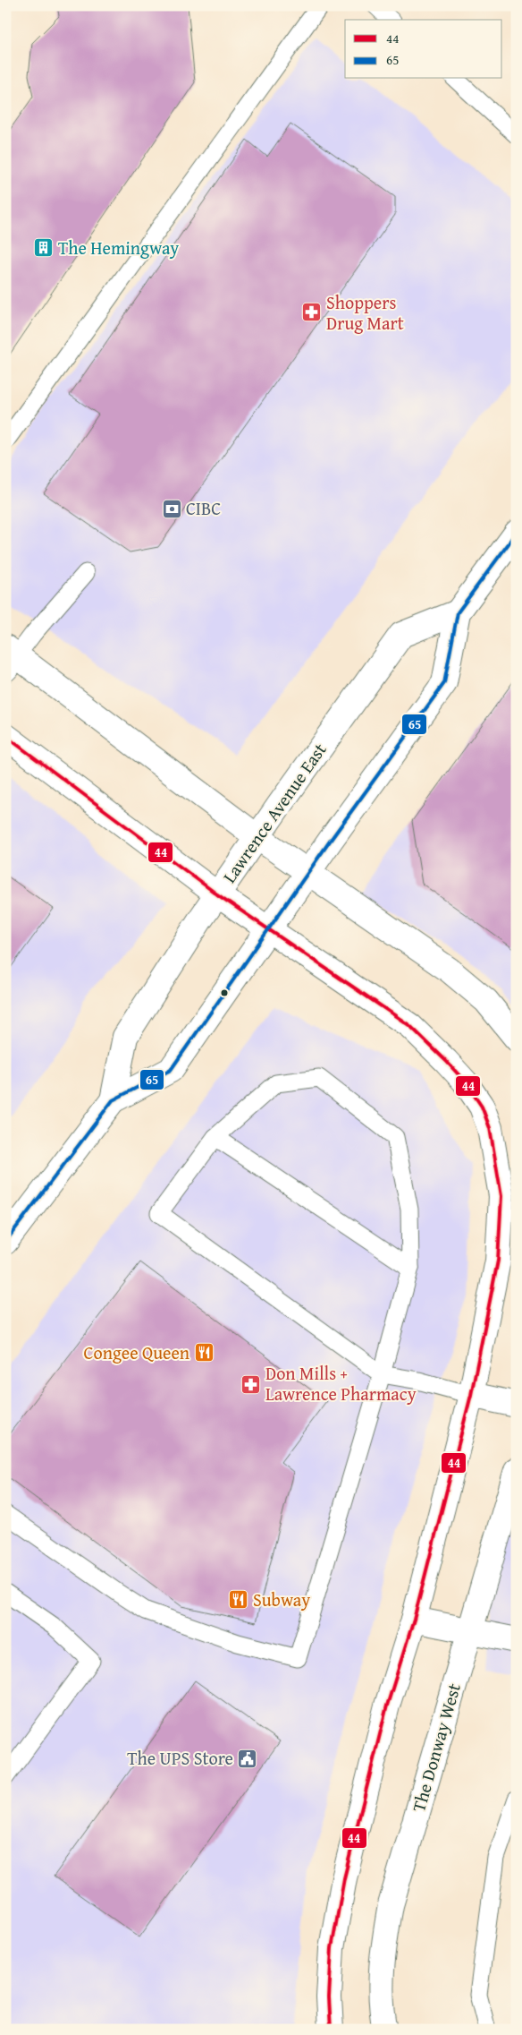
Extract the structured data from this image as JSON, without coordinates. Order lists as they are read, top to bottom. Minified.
{"streets":{"street":["Lawrence Avenue East","The Donway West"]},"places":{"building":["The Hemingway"],"pharmacy":["Shoppers Drug Mart","Don Mills + Lawrence Pharmacy"],"bank":["CIBC"],"restaurant":["Congee Queen","Subway"],"public building":["The UPS Store"]},"lines":["transit line 65","transit line 44"],"legend":["44","65"]}
